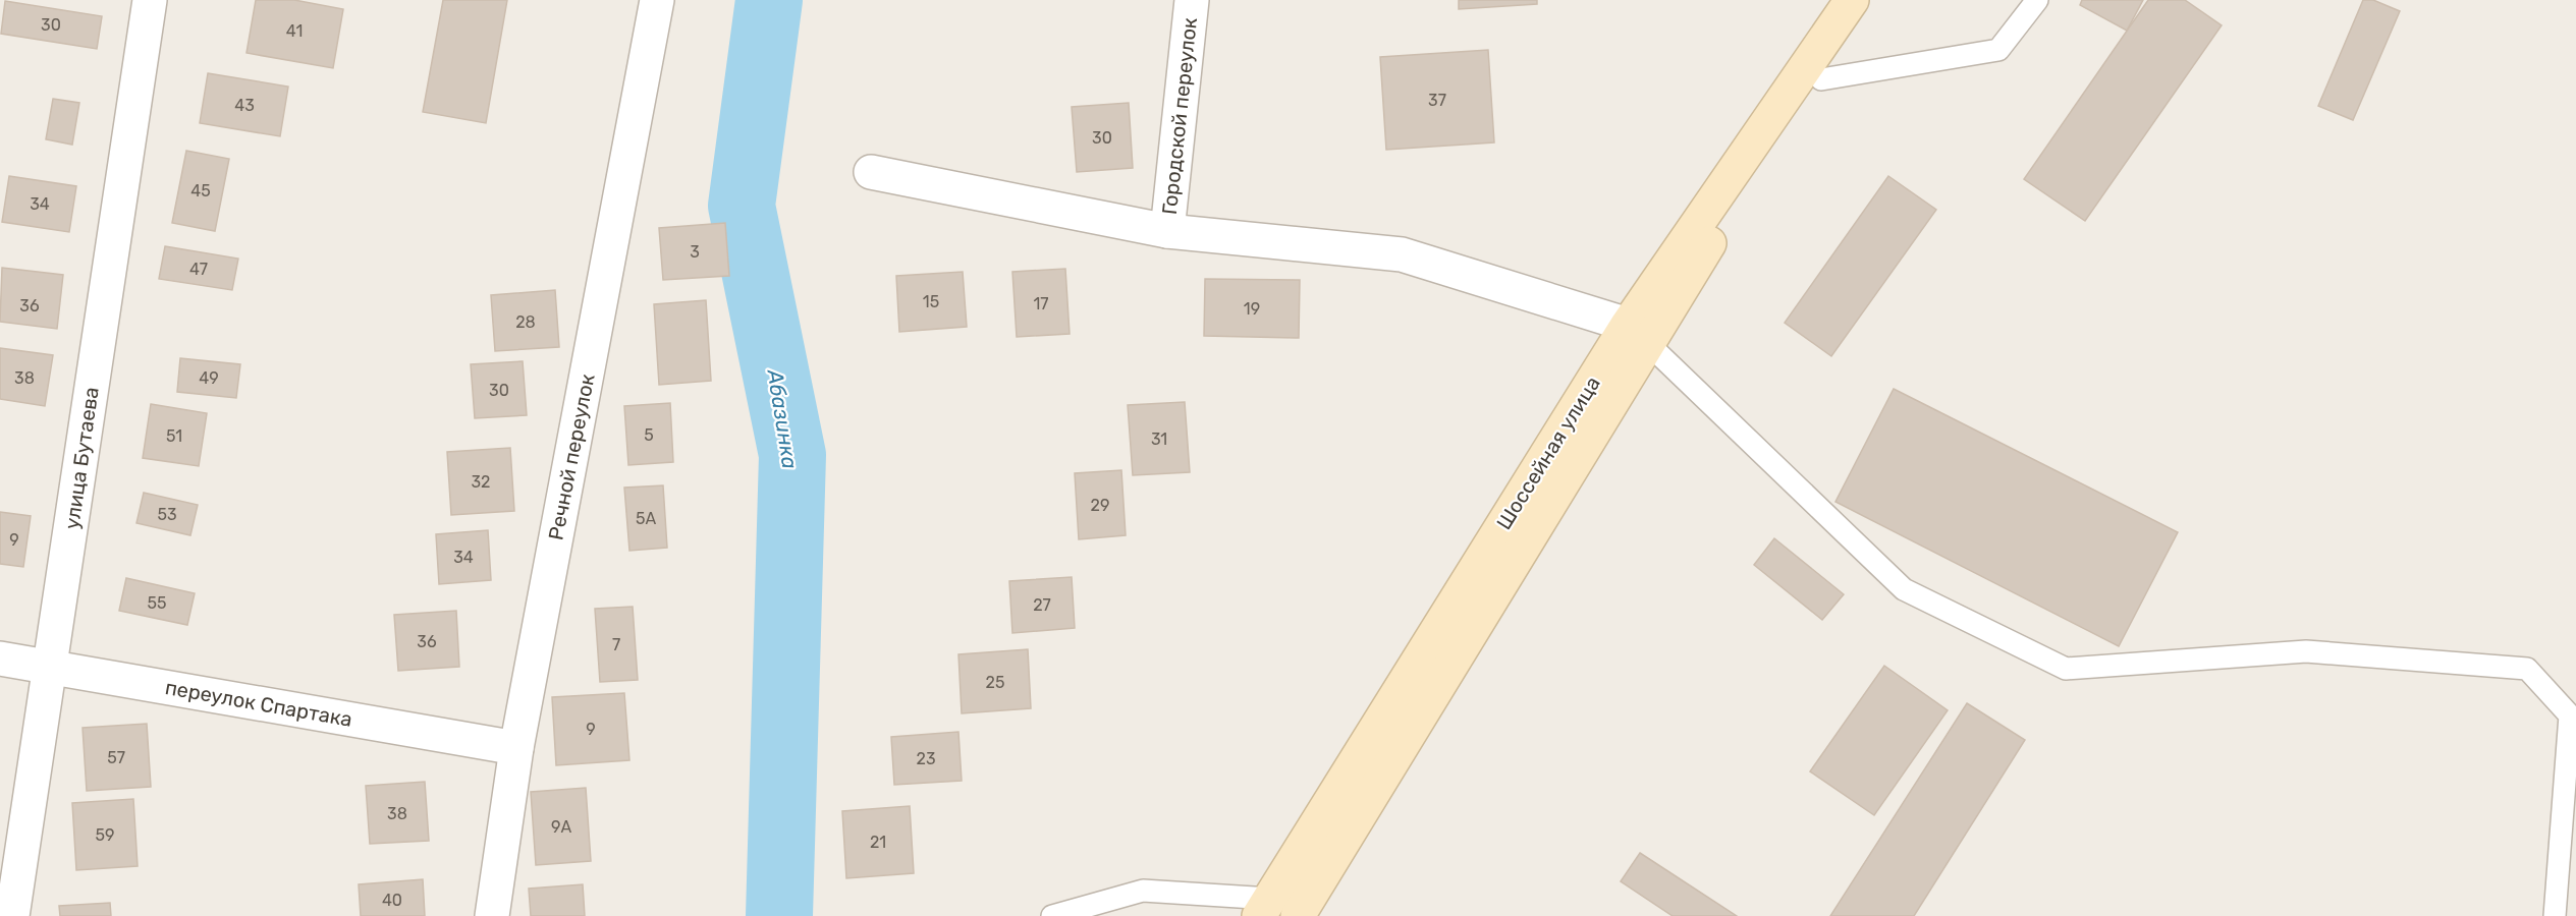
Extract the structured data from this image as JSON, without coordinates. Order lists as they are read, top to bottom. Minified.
{"streets":{"main road":["Шоссейная улица"],"street":["Городской переулок","Речной переулок","улица Бутаева","переулок Спартака"]},"crossings":[["Речной переулок","переулок Спартака"],["улица Бутаева","переулок Спартака"]],"water":["Абазинка"],"house_numbers":["30","41","37","43","30","45","34","3","47","15","17","36","19","28","38","49","30","5","51","31","32","29","53","5А","9","34","55","27","36","7","25","9","57","23","38","9А","59","21","40"]}
